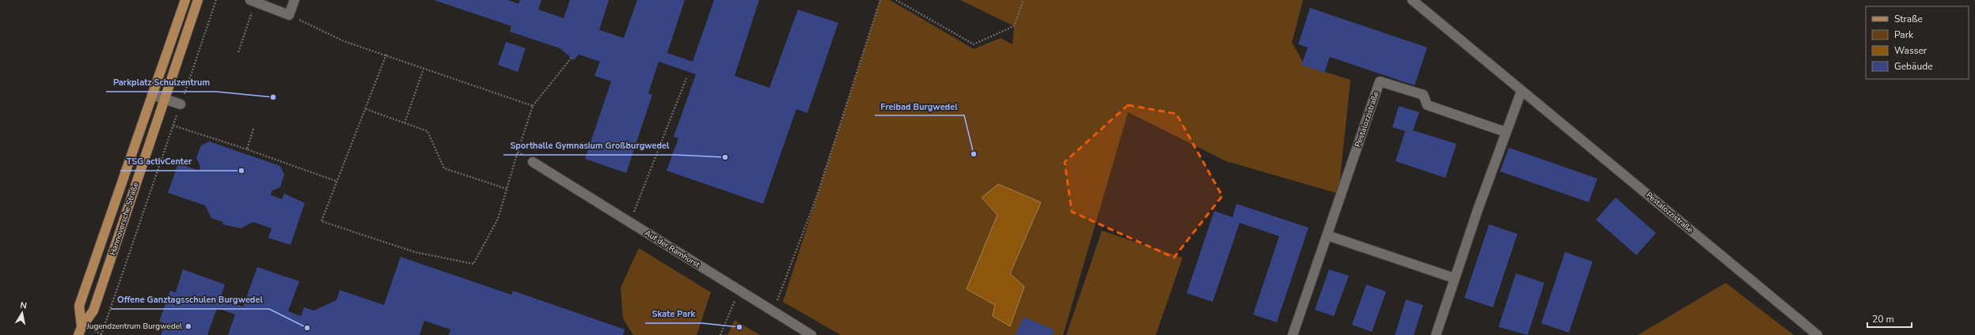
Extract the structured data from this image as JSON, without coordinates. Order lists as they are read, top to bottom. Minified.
{"streets":{"main road":["Hannoversche Straße"],"street":["Pestalozzistraße","Auf der Ramhorst"]},"places":["Parkplatz Schulzentrum","Freibad Burgwedel","Sporthalle Gymnasium Großburgwedel","TSG activCenter","Jugendzentrum Burgwedel","Skate Park","Offene Ganztagsschulen Burgwedel"],"legend":["Straße","Park","Wasser","Gebäude"],"scale_bar":"20 m","north":"top"}
